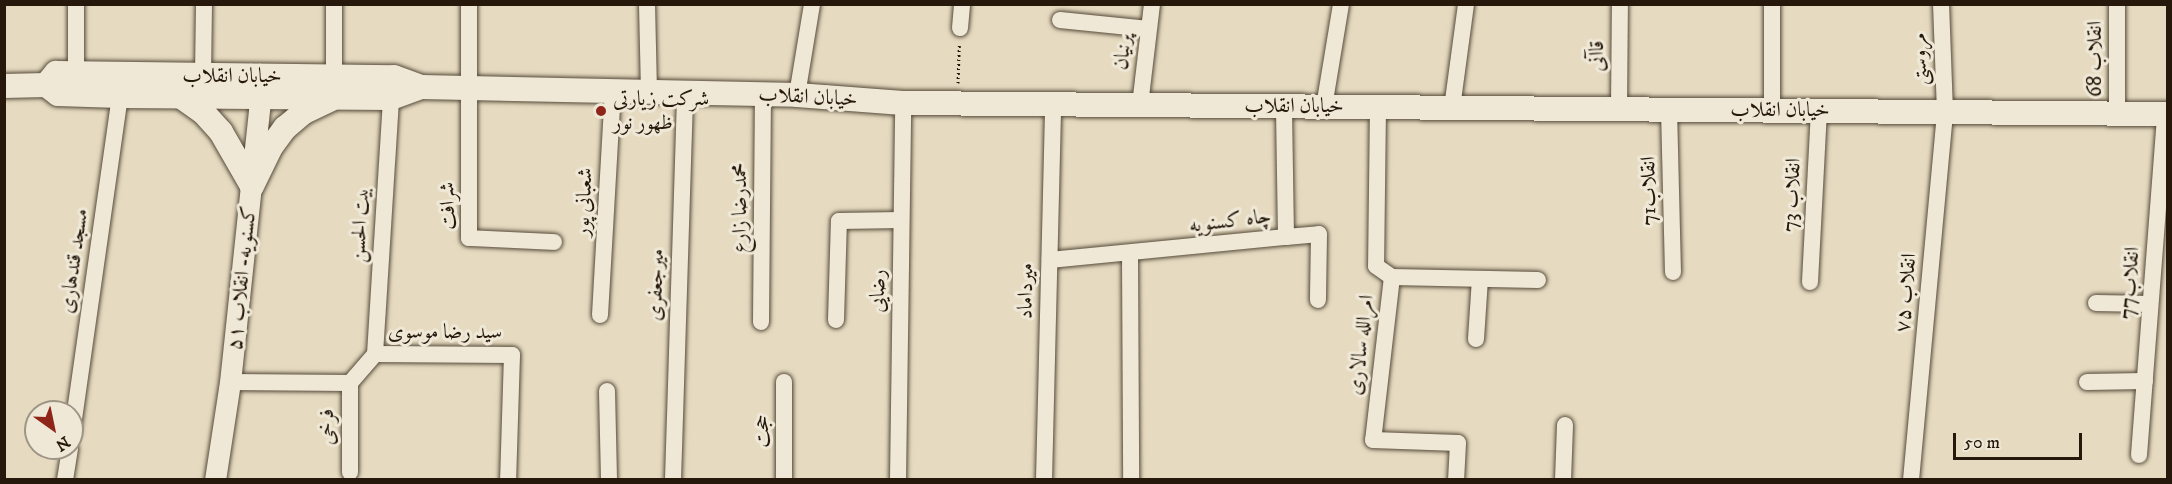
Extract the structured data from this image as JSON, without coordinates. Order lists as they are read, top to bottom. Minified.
{"streets":{"main road":["خیابان انقلاب"],"street":["پرنیان","قاآنی","مروستی","انقلاب 68","انقلاب71","انقلاب 73","شعبانی پور","شرافت","محمدرضا زارع","چاه کسنویه","بیت الحسن","مسجد قندهاری","کسنویه- انقلاب ۵۱","انقلاب77","میرجعفری","رضایی","میرداماد","انقلاب ۷۵","سید رضا موسوی","امرالله سالاری","فرخی","حجت"]},"crossings":[["پرنیان","خیابان انقلاب"],["قاآنی","خیابان انقلاب"],["مروستی","خیابان انقلاب"],["مروستی","انقلاب ۷۵"],["انقلاب 68","خیابان انقلاب"],["خیابان انقلاب","انقلاب71"],["خیابان انقلاب","انقلاب 73"],["خیابان انقلاب","شعبانی پور"],["خیابان انقلاب","شرافت"],["خیابان انقلاب","محمدرضا زارع"],["خیابان انقلاب","چاه کسنویه"],["خیابان انقلاب","بیت الحسن"],["خیابان انقلاب","مسجد قندهاری"],["خیابان انقلاب","کسنویه- انقلاب ۵۱"],["خیابان انقلاب","انقلاب77"],["خیابان انقلاب","میرجعفری"],["خیابان انقلاب","رضایی"],["خیابان انقلاب","میرداماد"],["خیابان انقلاب","انقلاب ۷۵"],["خیابان انقلاب","امرالله سالاری"],["چاه کسنویه","میرداماد"],["بیت الحسن","سید رضا موسوی"],["سید رضا موسوی","فرخی"]],"places":["شرکت زیارتی ظهور نور"],"scale_bar":"50 m","north":"bottom right"}
